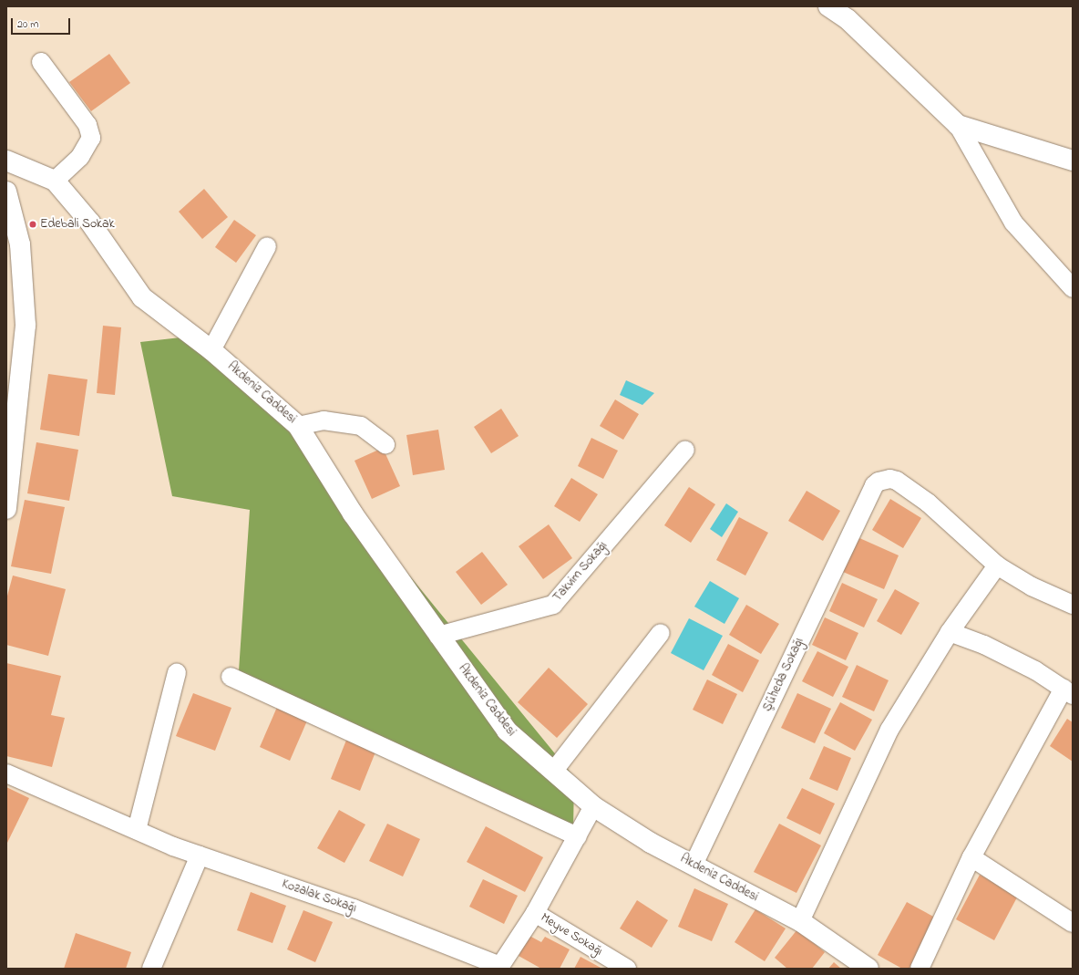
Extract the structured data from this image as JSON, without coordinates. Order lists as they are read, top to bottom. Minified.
{"streets":{"street":["Akdeniz Caddesi","Takvim Sokağı","Şüheda Sokağı","Kozalak Sokağı","Meyve Sokağı"]},"crossings":[["Akdeniz Caddesi","Takvim Sokağı"],["Akdeniz Caddesi","Şüheda Sokağı"]],"places":["Edebali Sokak"],"scale_bar":"20 m"}
